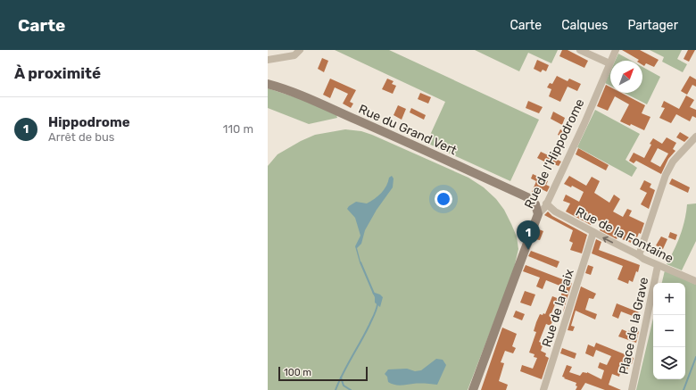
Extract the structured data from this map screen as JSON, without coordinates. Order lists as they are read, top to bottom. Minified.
{"streets":{"main road":["Rue du Grand Vert","Rue de l'Hippodrome"],"street":["Rue de la Fontaine","Rue de la Paix","Place de la Grave"]},"crossings":[["Rue de l'Hippodrome","Rue de la Fontaine"],["Rue de la Fontaine","Rue de la Paix"],["Rue de la Fontaine","Place de la Grave"]],"scale_bar":"100 m","north":"top right","page":{"header":"Carte","nav":["Carte","Calques","Partager"],"heading":"À proximité","list":[{"mark":"1","name":"Hippodrome","note":"Arrêt de bus","value":"110 m"}],"pins":"1","map_buttons":["+","−"],"scale":"100 m"}}
